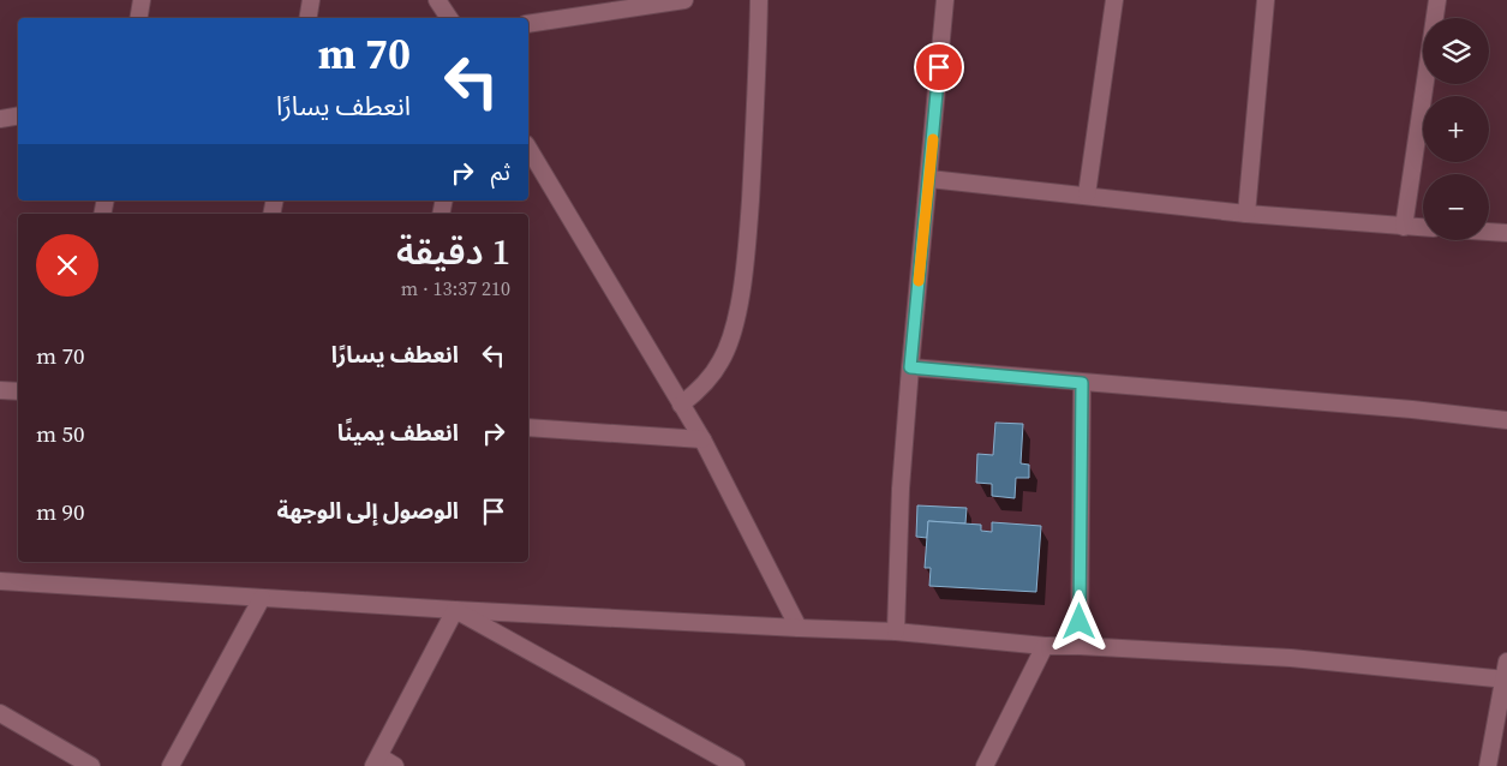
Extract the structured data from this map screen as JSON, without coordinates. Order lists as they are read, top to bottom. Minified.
{"page":{"map_buttons":["+","−"],"turn":["70 m","انعطف يسارًا"],"then":"ثم","heading":["1 دقيقة","210 m · 13:37"],"list":[{"name":"انعطف يسارًا","value":"70 m"},{"name":"انعطف يمينًا","value":"50 m"},{"name":"الوصول إلى الوجهة","value":"90 m"}]}}
